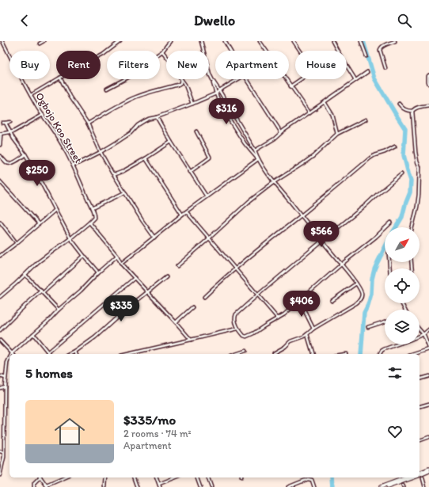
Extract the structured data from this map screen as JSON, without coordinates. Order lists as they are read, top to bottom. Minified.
{"streets":{"street":["Ogbojo Koo Street"]},"north":"top right","page":{"header":"Dwello","chip":["Buy","Rent","Filters","New","Apartment","House"],"price":["$316","$250","$566","$406","$335"],"heading":"5 homes","list":[{"name":"$335/mo","note":"2 rooms · 74 m² · Apartment"}]}}
